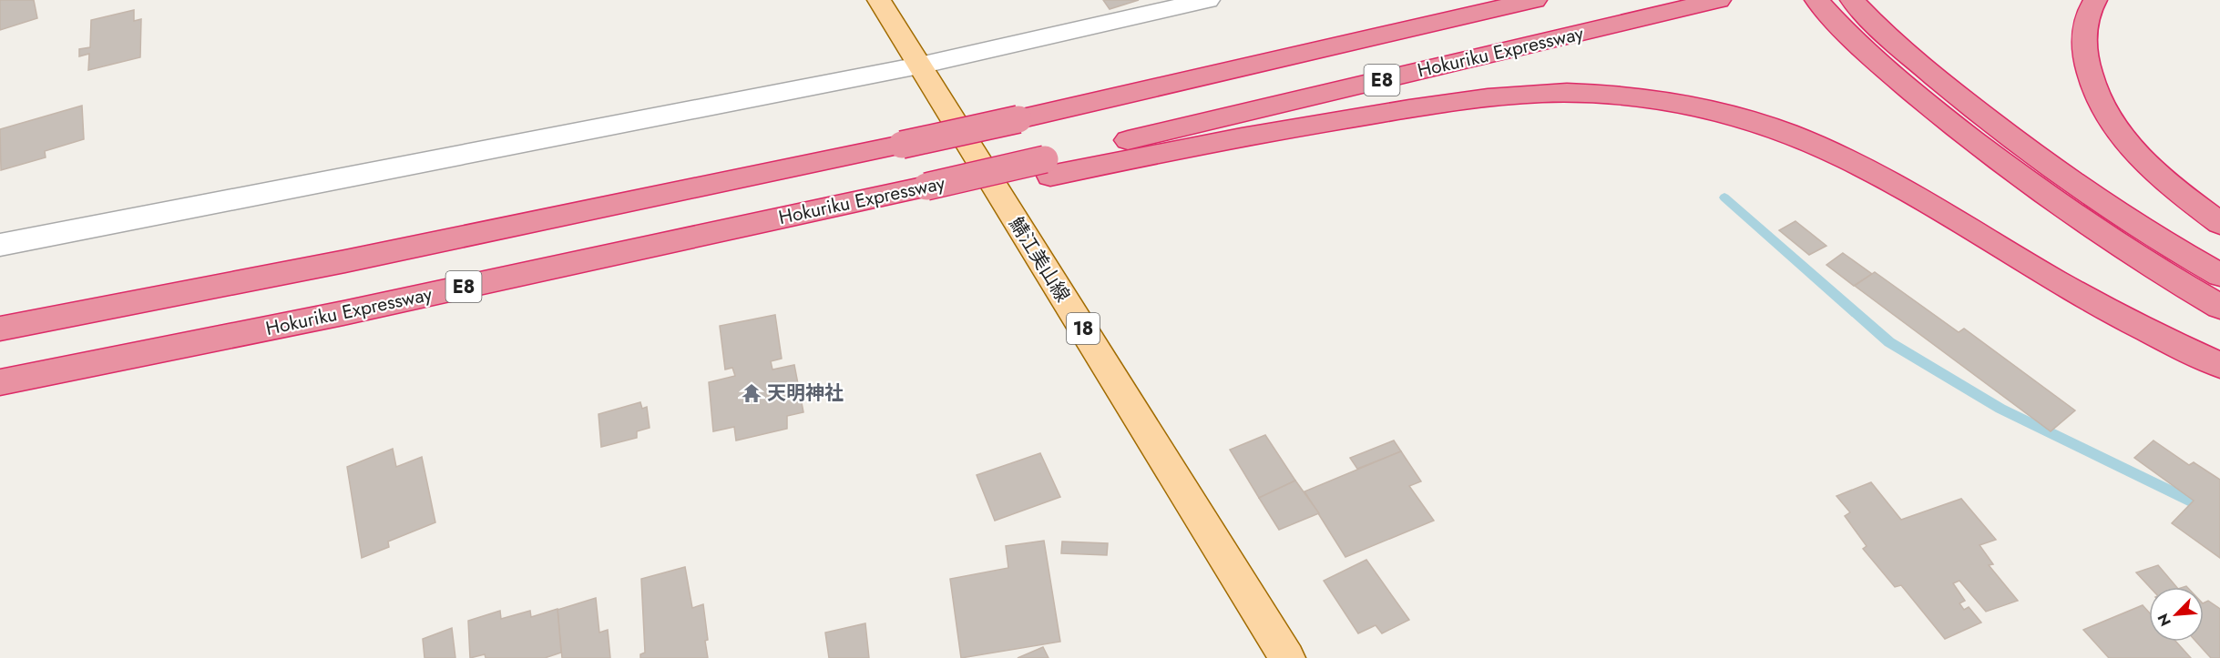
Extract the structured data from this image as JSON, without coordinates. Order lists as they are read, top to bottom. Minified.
{"streets":{"highway":["Hokuriku Expressway","E8"],"main road":["鯖江美山線","18"]},"places":{"temple":["天明神社"]},"north":"bottom left"}
